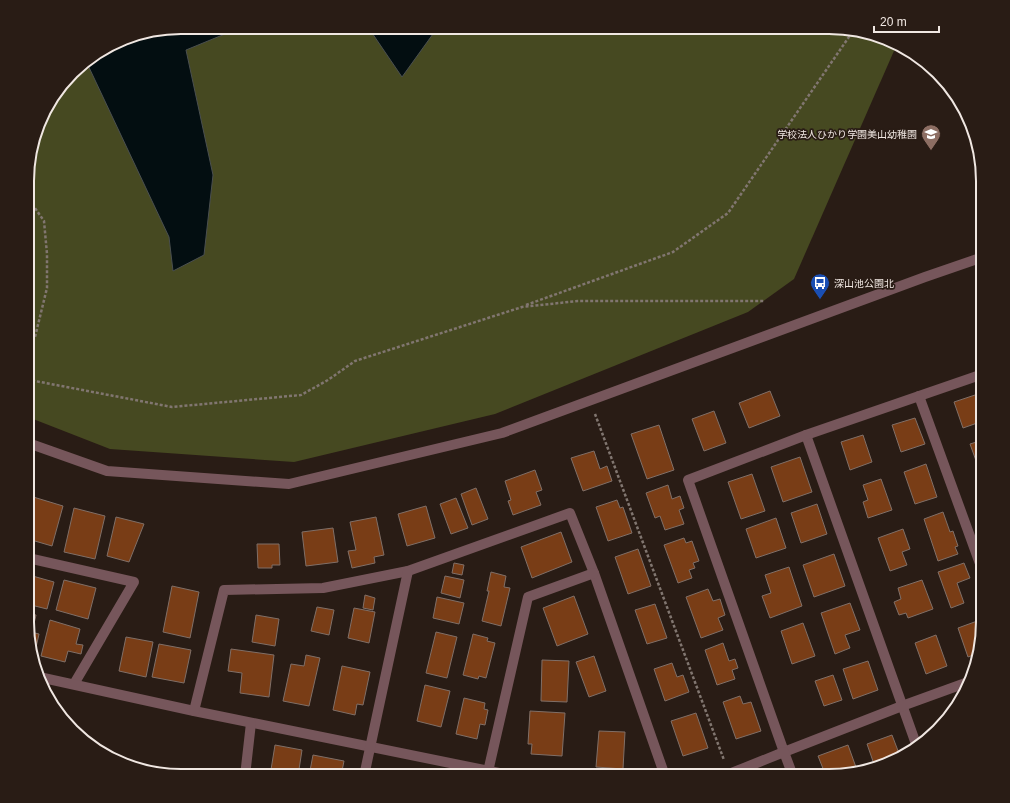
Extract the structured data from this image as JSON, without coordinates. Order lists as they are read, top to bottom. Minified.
{"places":{"school or university":["学校法人ひかり学園美山幼稚園"],"bus stop":["深山池公園北"]},"scale_bar":"20 m"}
